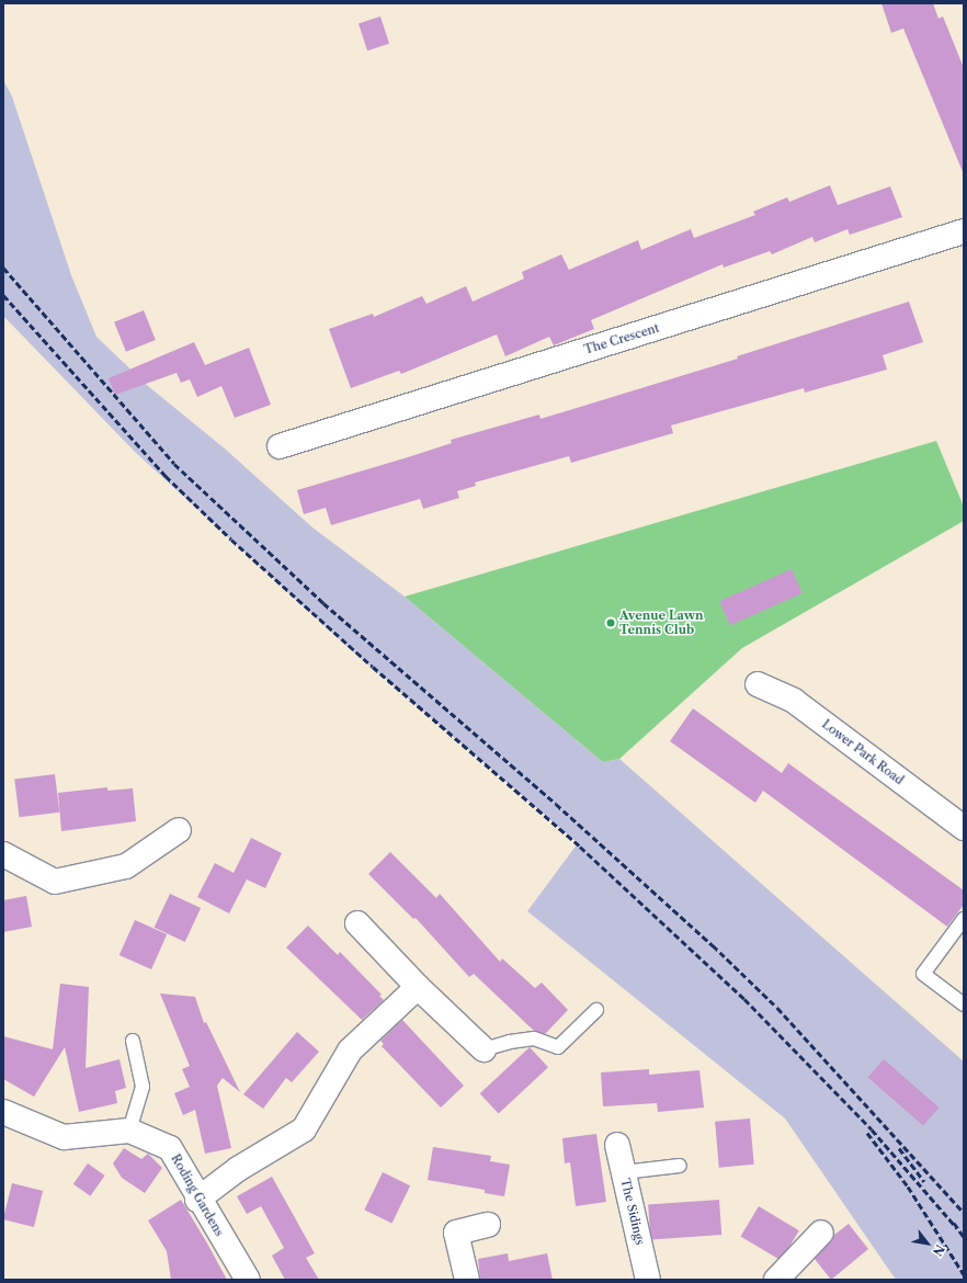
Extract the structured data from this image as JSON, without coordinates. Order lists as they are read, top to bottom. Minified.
{"streets":{"street":["The Crescent","Lower Park Road","Roding Gardens","The Sidings"]},"places":["Avenue Lawn Tennis Club"],"north":"bottom right"}
